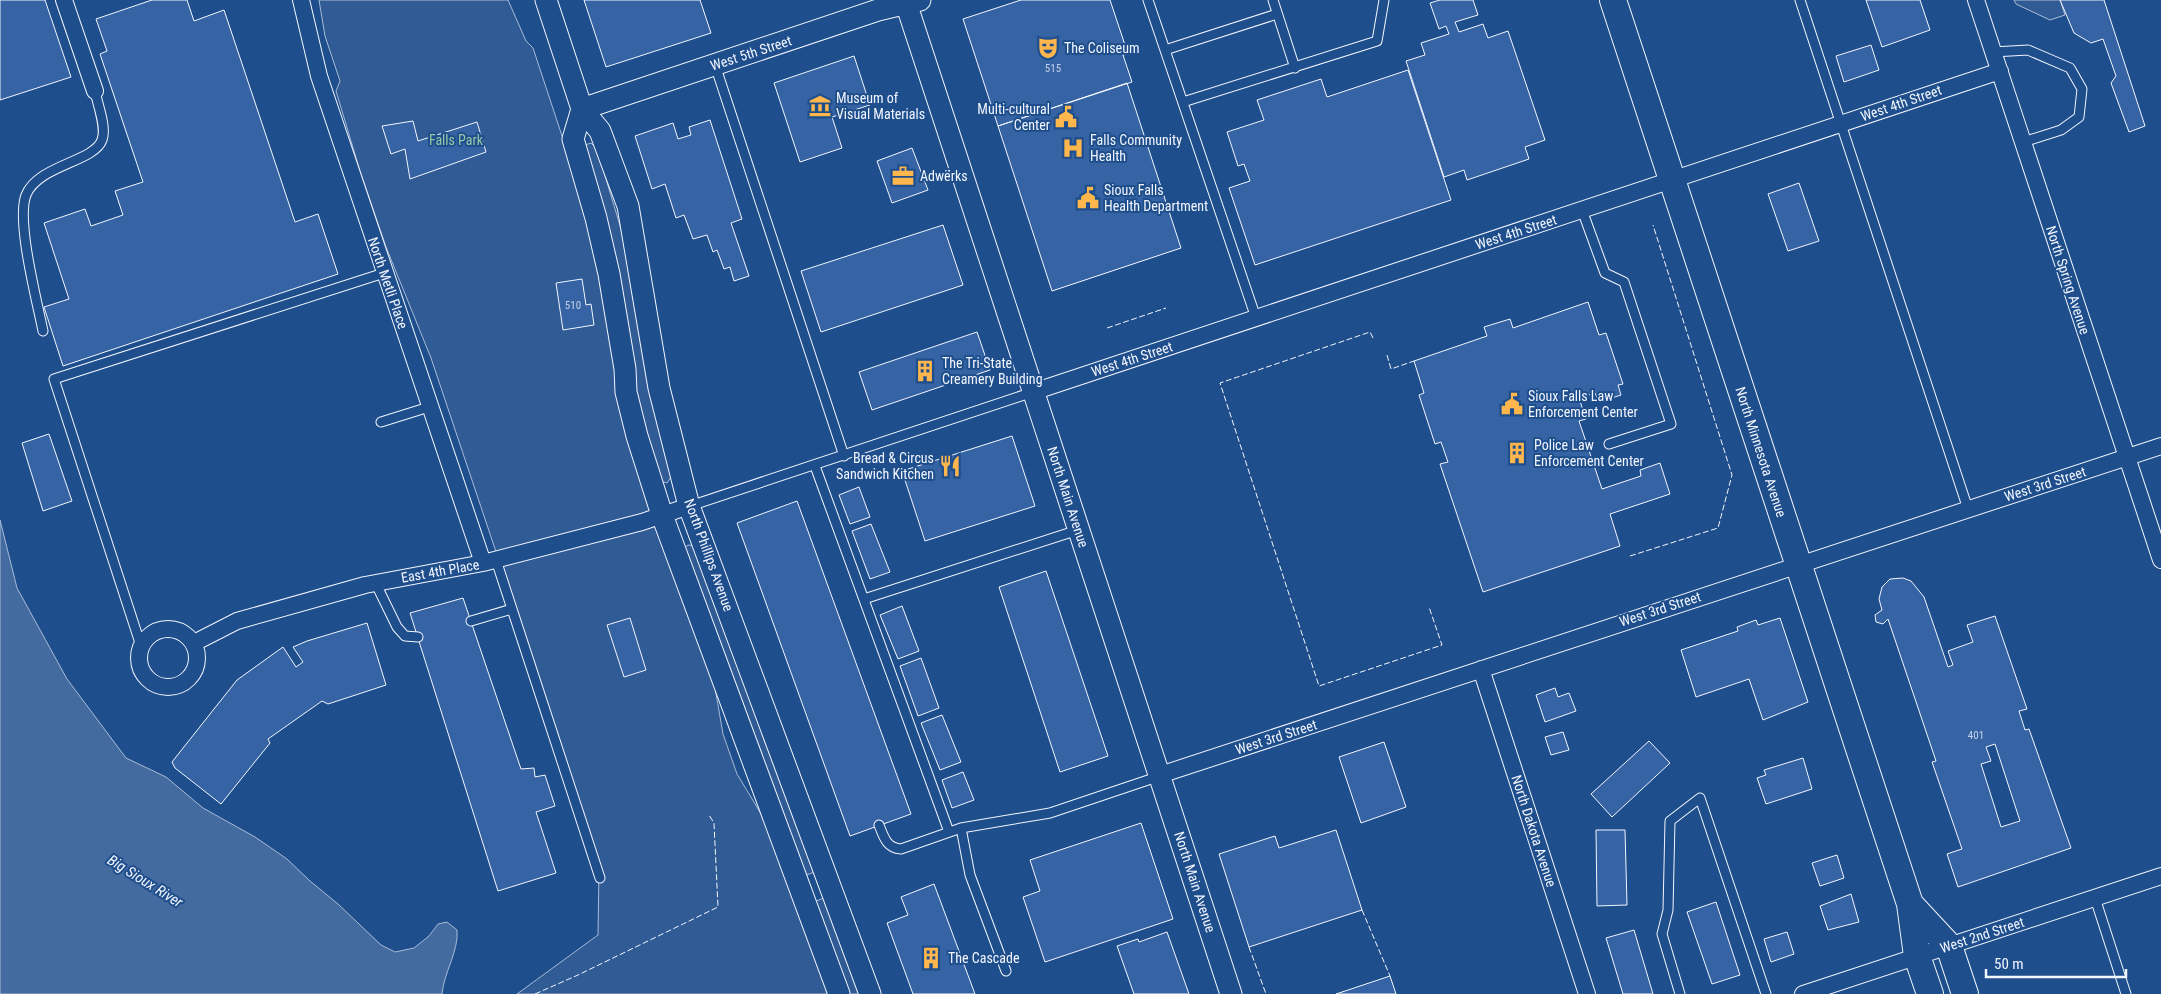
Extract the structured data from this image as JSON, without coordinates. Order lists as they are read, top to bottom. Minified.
{"streets":{"main road":["North Minnesota Avenue"],"street":["West 5th Street","West 4th Street","North Spring Avenue","North Metli Place","West 3rd Street","North Main Avenue","North Phillips Avenue","East 4th Place","North Dakota Avenue","West 2nd Street"]},"crossings":[["West 5th Street","North Main Avenue"],["West 5th Street","North Phillips Avenue"],["West 4th Street","North Spring Avenue"],["West 4th Street","North Minnesota Avenue"],["West 4th Street","North Main Avenue"],["North Spring Avenue","West 3rd Street"],["North Metli Place","East 4th Place"],["North Minnesota Avenue","West 3rd Street"],["North Minnesota Avenue","West 2nd Street"],["West 3rd Street","North Main Avenue"],["West 3rd Street","North Dakota Avenue"],["North Phillips Avenue","East 4th Place"]],"water":["Big Sioux River"],"parks":["Falls Park"],"places":{"theatre":["The Coliseum"],"museum":["Museum of Visual Materials"],"public building":["Multi-cultural Center","Sioux Falls Health Department","Sioux Falls Law Enforcement Center"],"hospital":["Falls Community Health"],"office":["Adwёrks"],"building":["The Tri-State Creamery Building","Police Law Enforcement Center","The Cascade"],"restaurant":["Bread & Circus Sandwich Kitchen"]},"house_numbers":["515","510","401"],"scale_bar":"50 m"}
